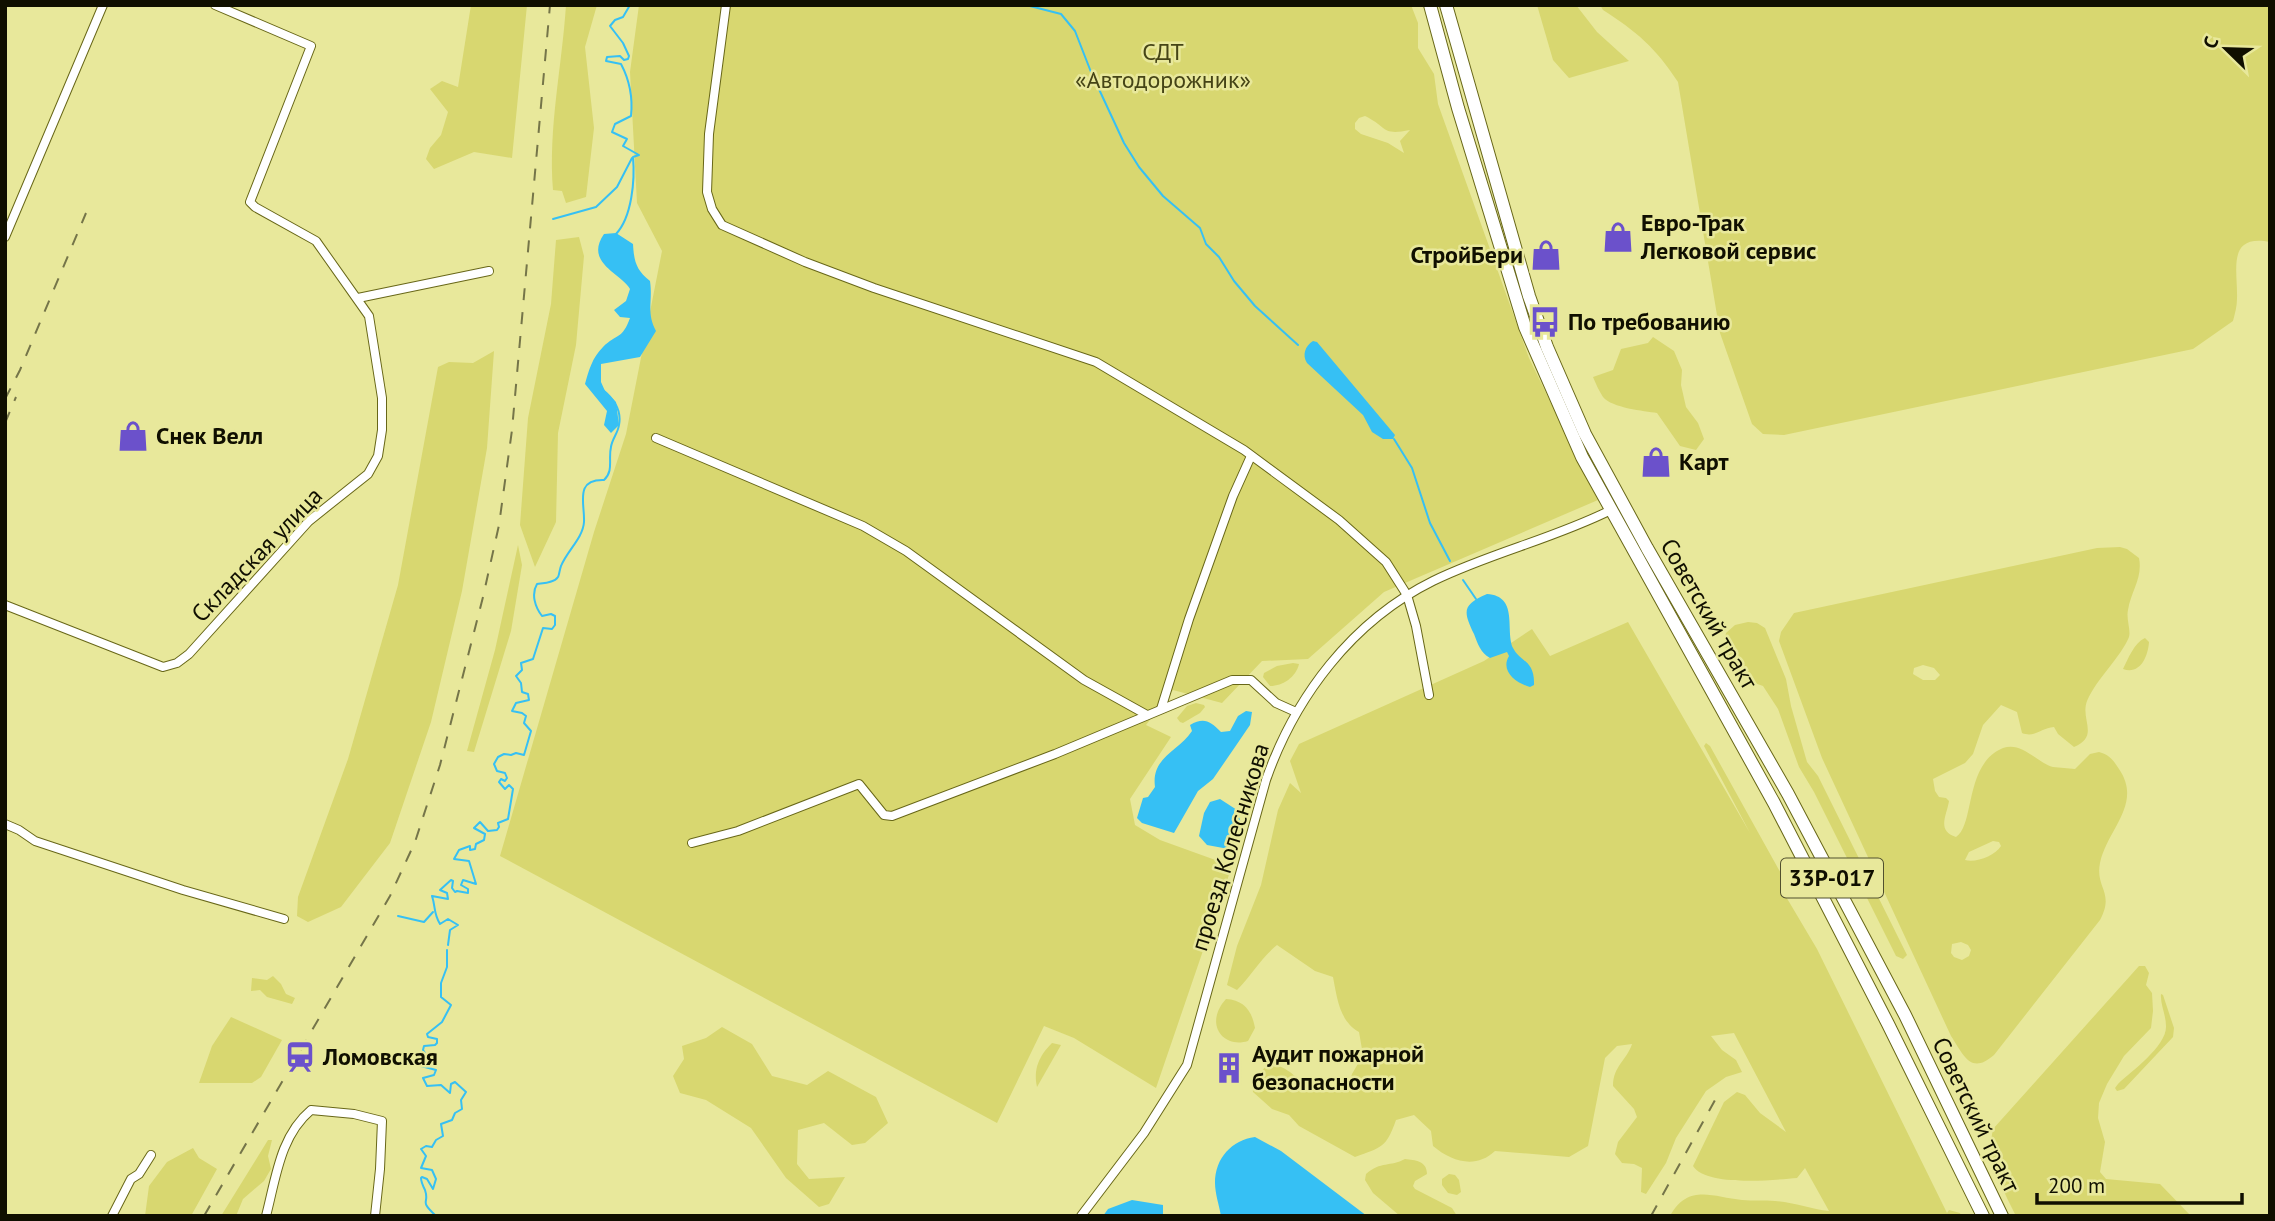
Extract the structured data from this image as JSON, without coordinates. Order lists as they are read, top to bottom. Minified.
{"streets":{"highway":["Советский тракт","33Р-017"],"street":["Складская улица","проезд Колесникова"]},"crossings":[["Советский тракт","проезд Колесникова"]],"parks":["СДТ «Автодорожник»"],"places":{"shop":["Евро-Трак Легковой сервис","СтройБери","Снек Велл","Карт"],"bus stop":["По требованию"],"station":["Ломовская"],"building":["Аудит пожарной безопасности"]},"scale_bar":"200 m","north":"top left"}
